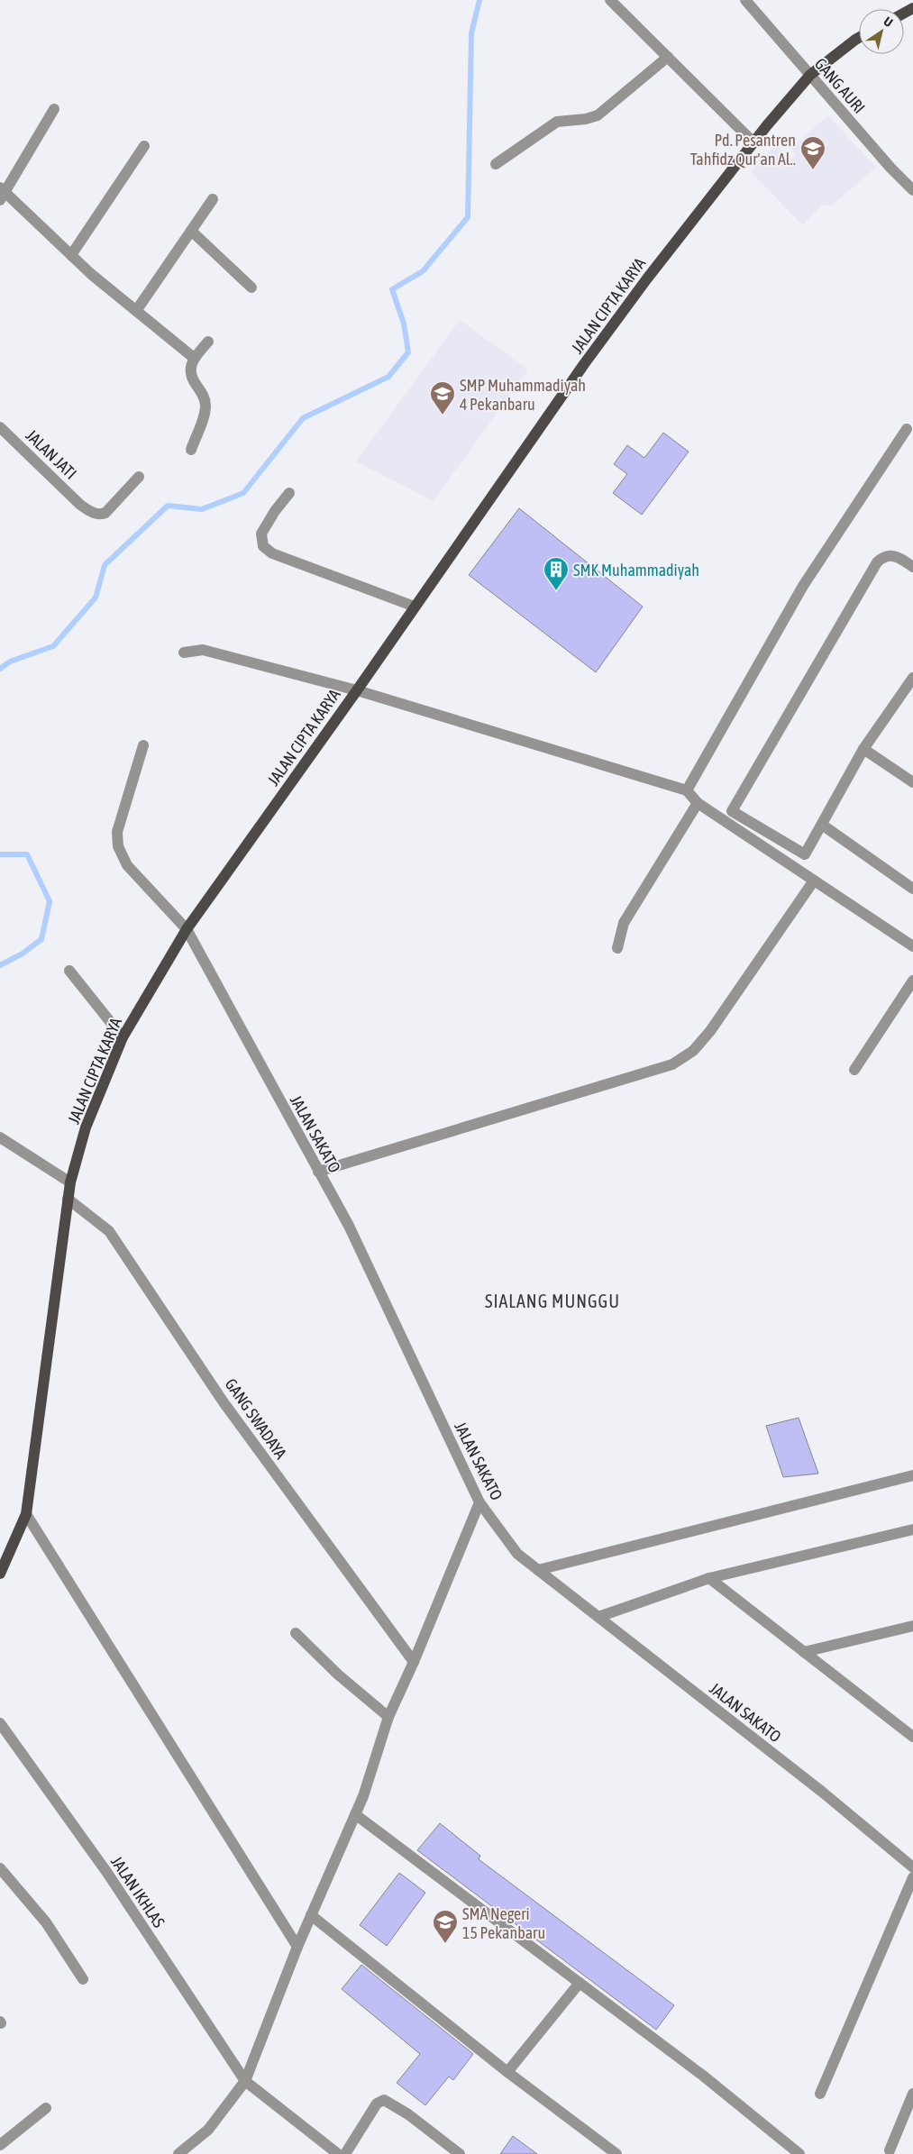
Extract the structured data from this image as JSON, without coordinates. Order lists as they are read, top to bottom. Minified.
{"streets":{"main road":["JALAN CIPTA KARYA"],"street":["GANG AURI","JALAN JATI","JALAN SAKATO","GANG SWADAYA","JALAN IKHLAS"]},"crossings":[["GANG AURI","JALAN CIPTA KARYA"],["JALAN CIPTA KARYA","JALAN SAKATO"],["JALAN CIPTA KARYA","GANG SWADAYA"]],"districts":["SIALANG MUNGGU"],"places":{"school or university":["Pd. Pesantren Tahfidz Qur'an Al..","SMP Muhammadiyah 4 Pekanbaru","SMA Negeri 15 Pekanbaru"],"building":["SMK Muhammadiyah"]},"north":"top right"}
